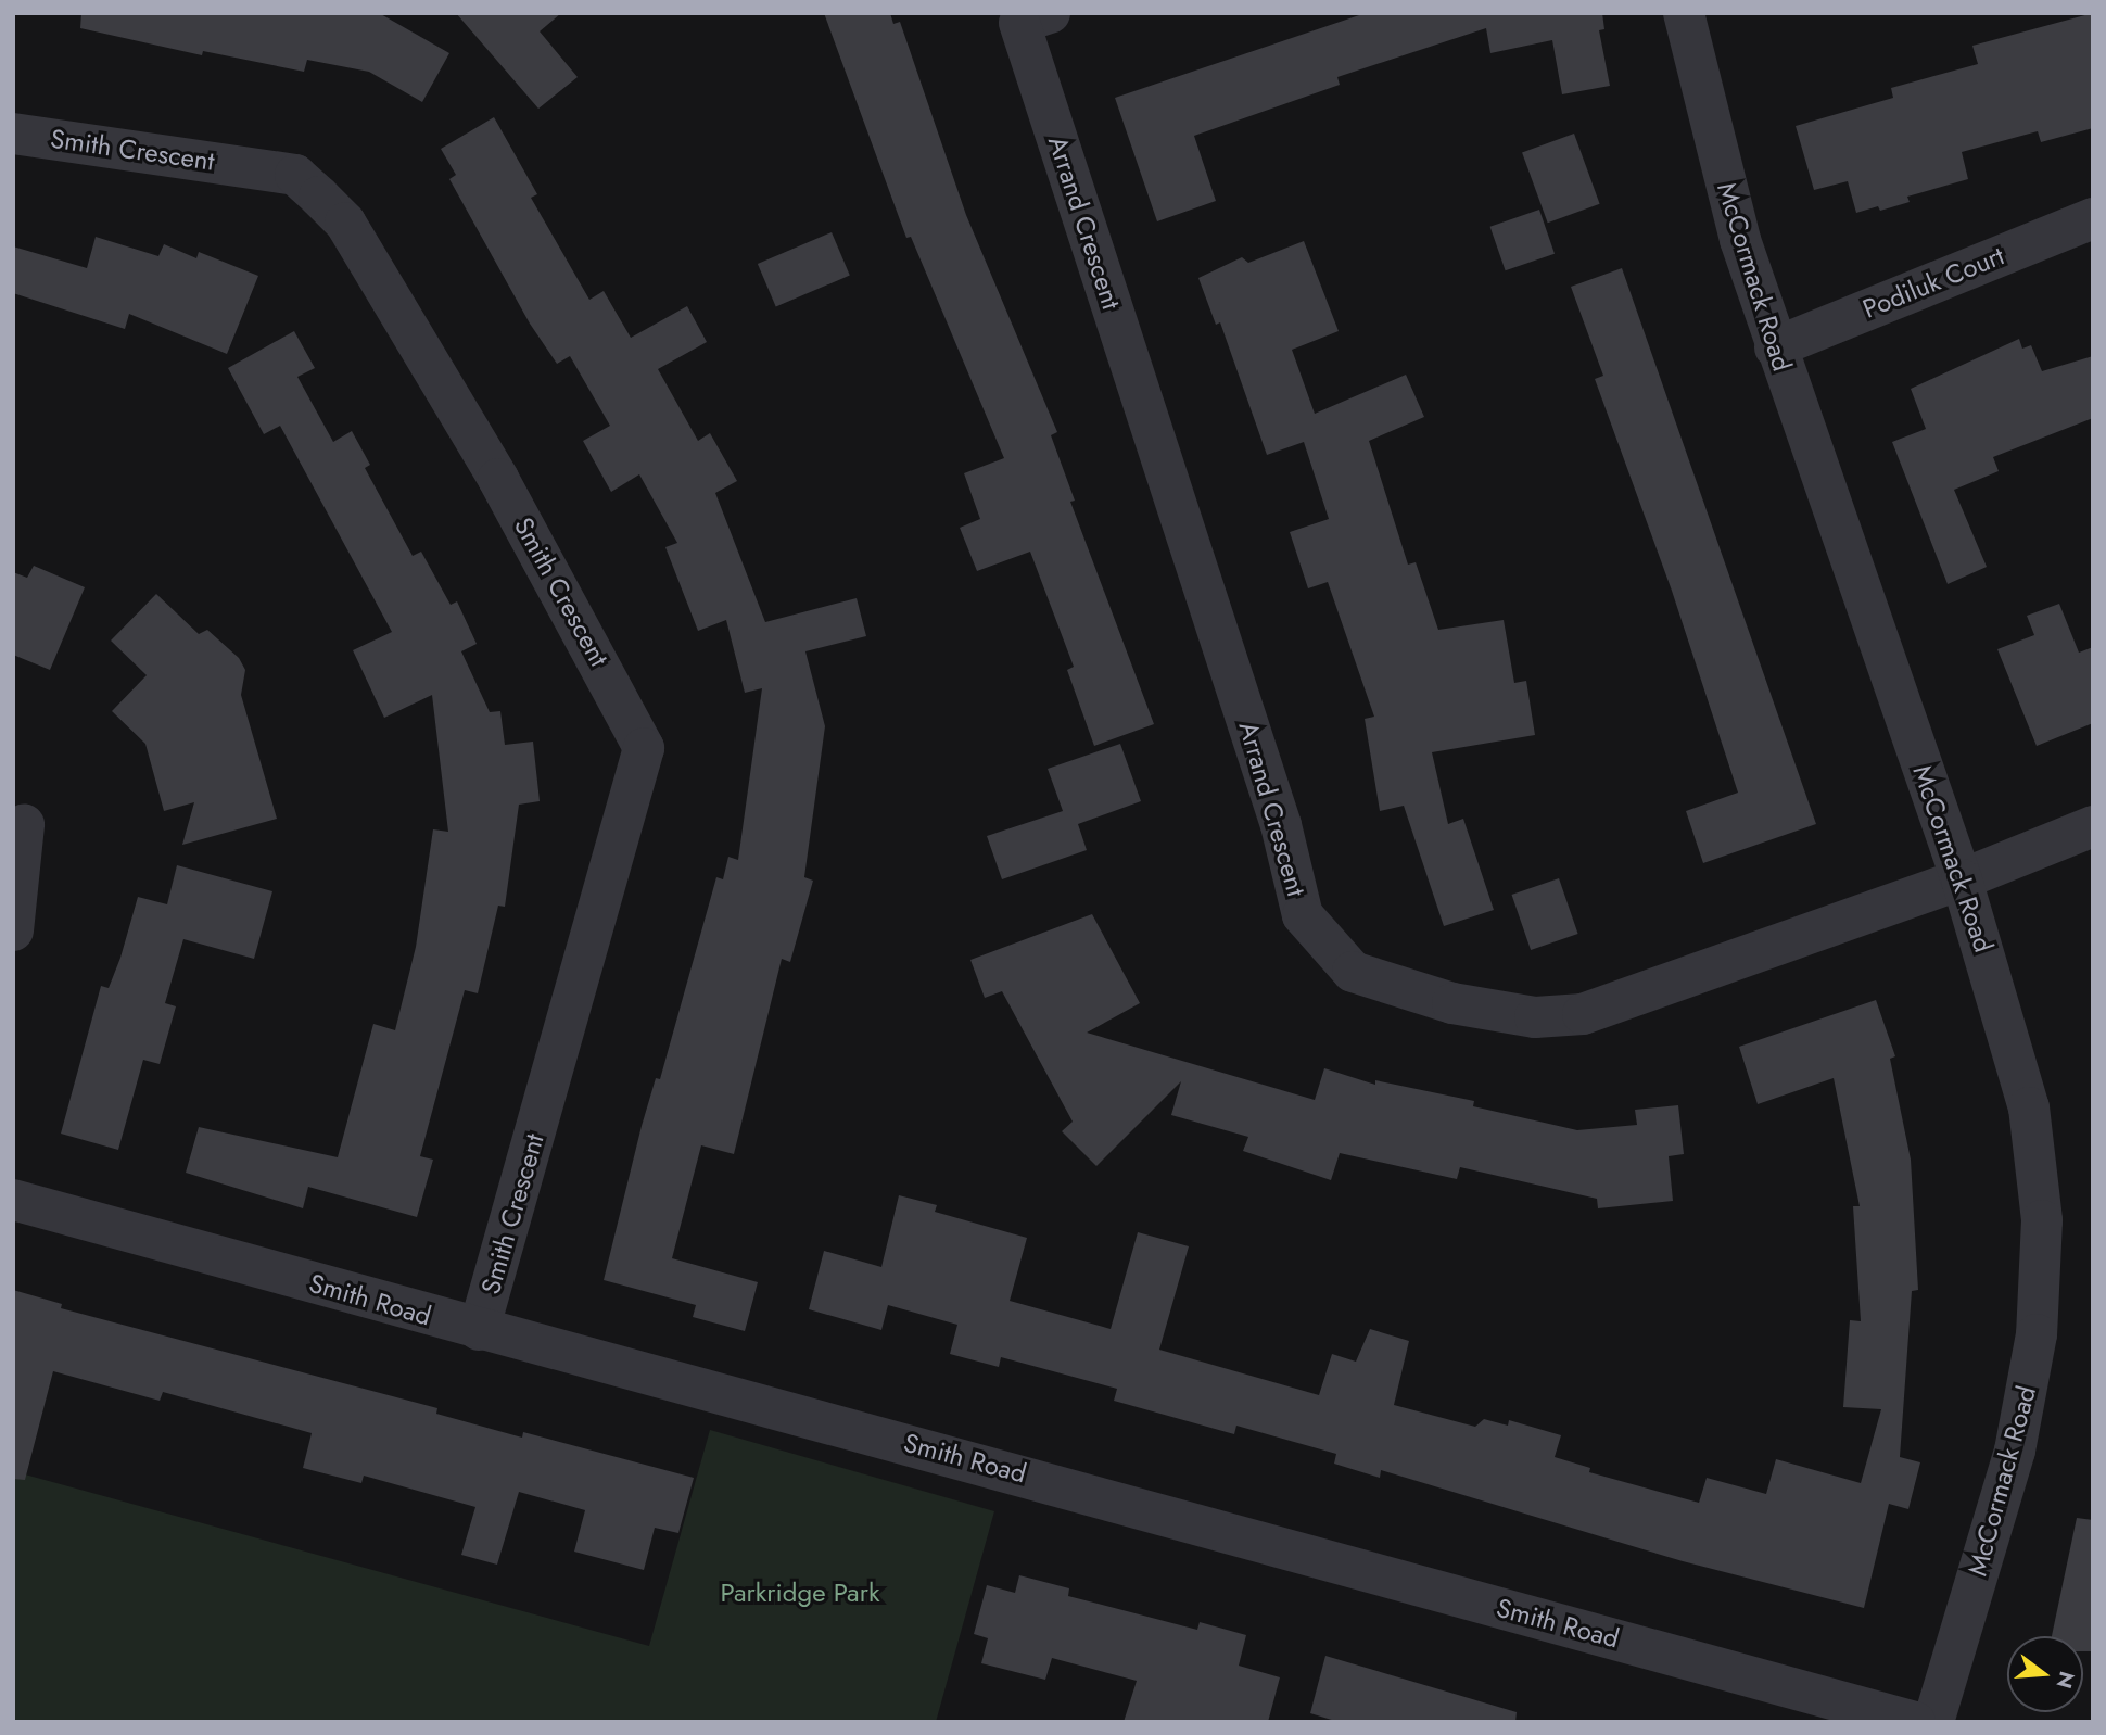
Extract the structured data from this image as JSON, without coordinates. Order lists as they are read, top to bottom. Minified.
{"streets":{"street":["Smith Crescent","Arrand Crescent","McCormack Road","Podiluk Court","Smith Road"]},"crossings":[["Smith Crescent","Smith Road"],["Arrand Crescent","McCormack Road"],["McCormack Road","Podiluk Court"]],"parks":["Parkridge Park"],"north":"right"}
